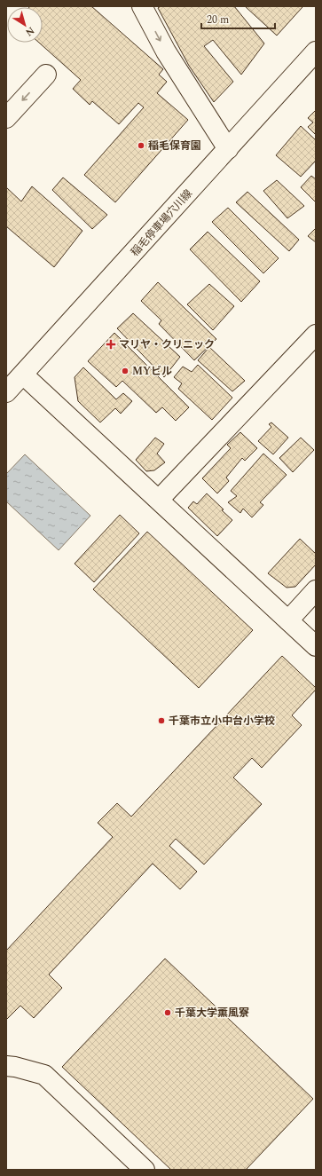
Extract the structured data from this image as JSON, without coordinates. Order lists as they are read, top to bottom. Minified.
{"streets":{"street":["稲毛停車場穴川線"]},"places":{"other":["稲毛保育園","MYビル","千葉市立小中台小学校","千葉大学薫風寮"],"health":["マリヤ・クリニック"]},"scale_bar":"20 m","north":"bottom right"}
